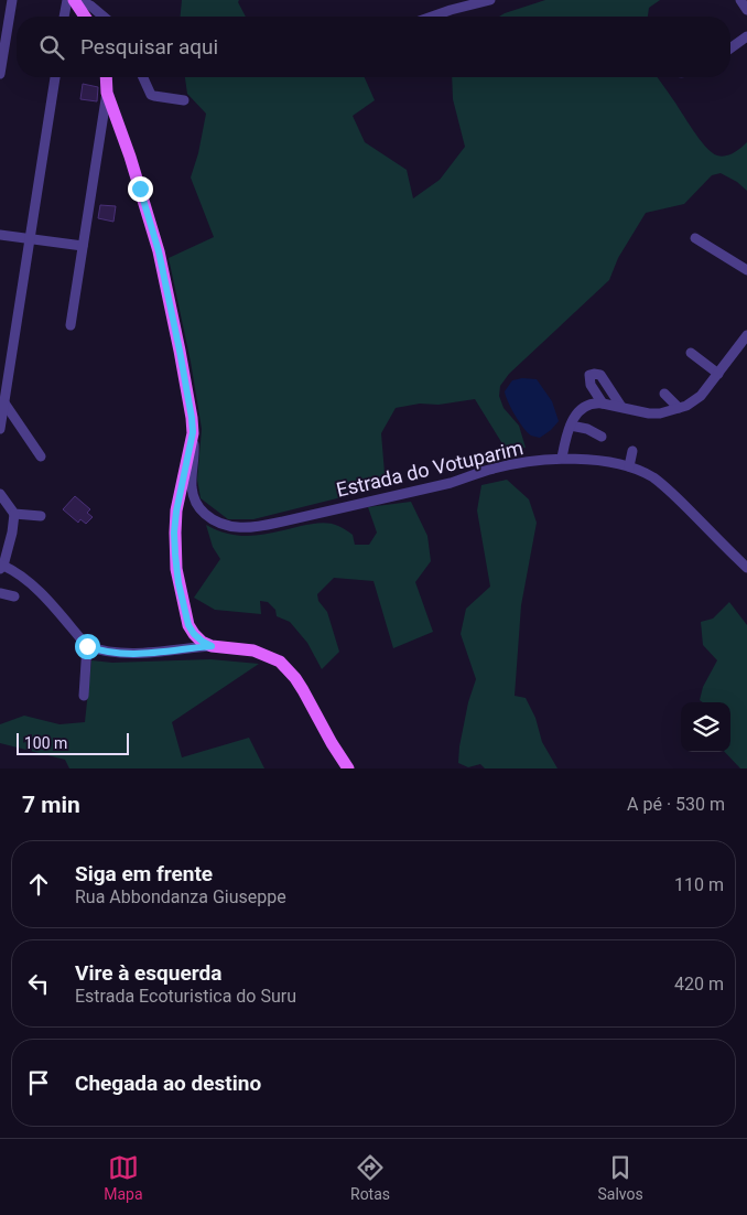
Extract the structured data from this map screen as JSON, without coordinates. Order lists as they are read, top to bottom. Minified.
{"streets":{"street":["Estrada do Votuparim"]},"scale_bar":"100 m","page":{"search":"Pesquisar aqui","scale":"100 m","heading":["7 min","A pé · 530 m"],"list":[["Siga em frente","Rua Abbondanza Giuseppe","110 m"],["Vire à esquerda","Estrada Ecoturistica do Suru","420 m"],"Chegada ao destino"],"nav":["Mapa","Rotas","Salvos"]}}
